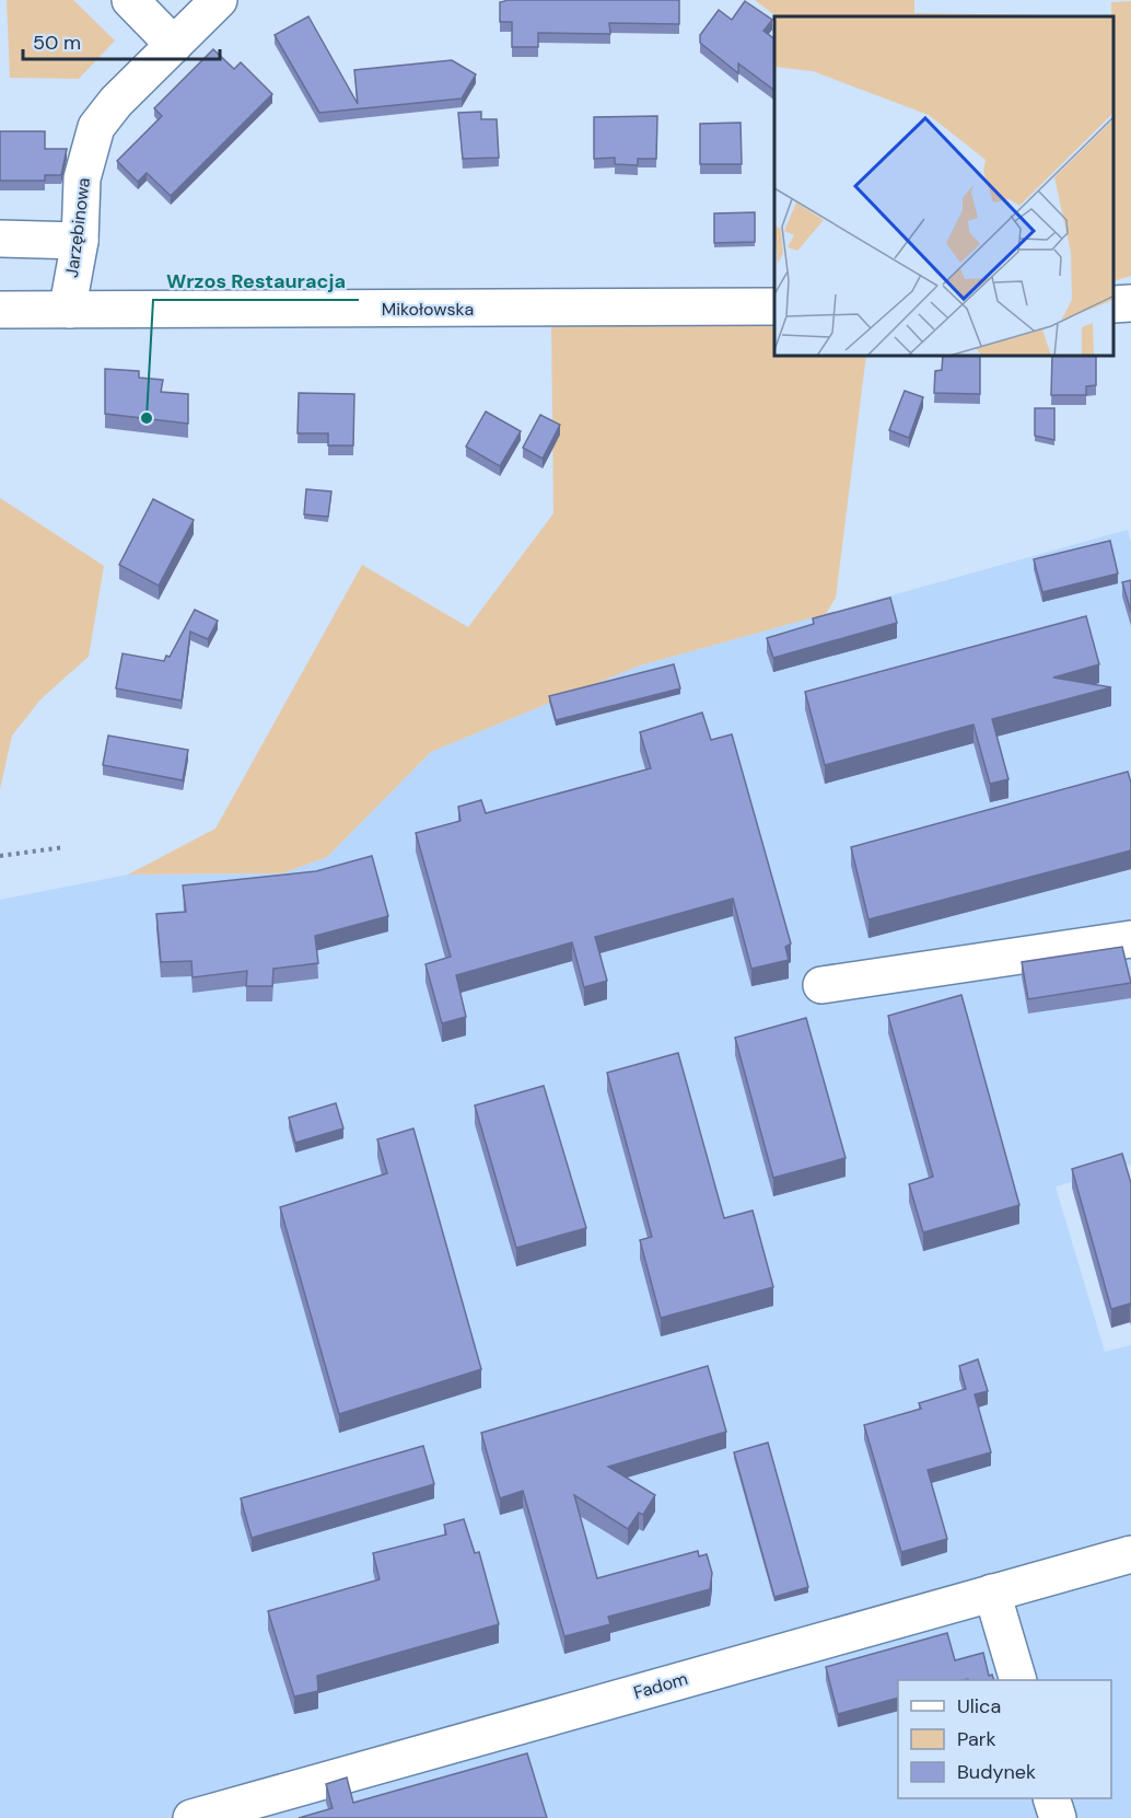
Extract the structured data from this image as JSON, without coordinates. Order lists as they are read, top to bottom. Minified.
{"streets":{"street":["Jarzębinowa","Mikołowska","Fadom"]},"crossings":[["Jarzębinowa","Mikołowska"]],"places":["Wrzos Restauracja"],"legend":["Ulica","Park","Budynek"],"scale_bar":"50 m"}
